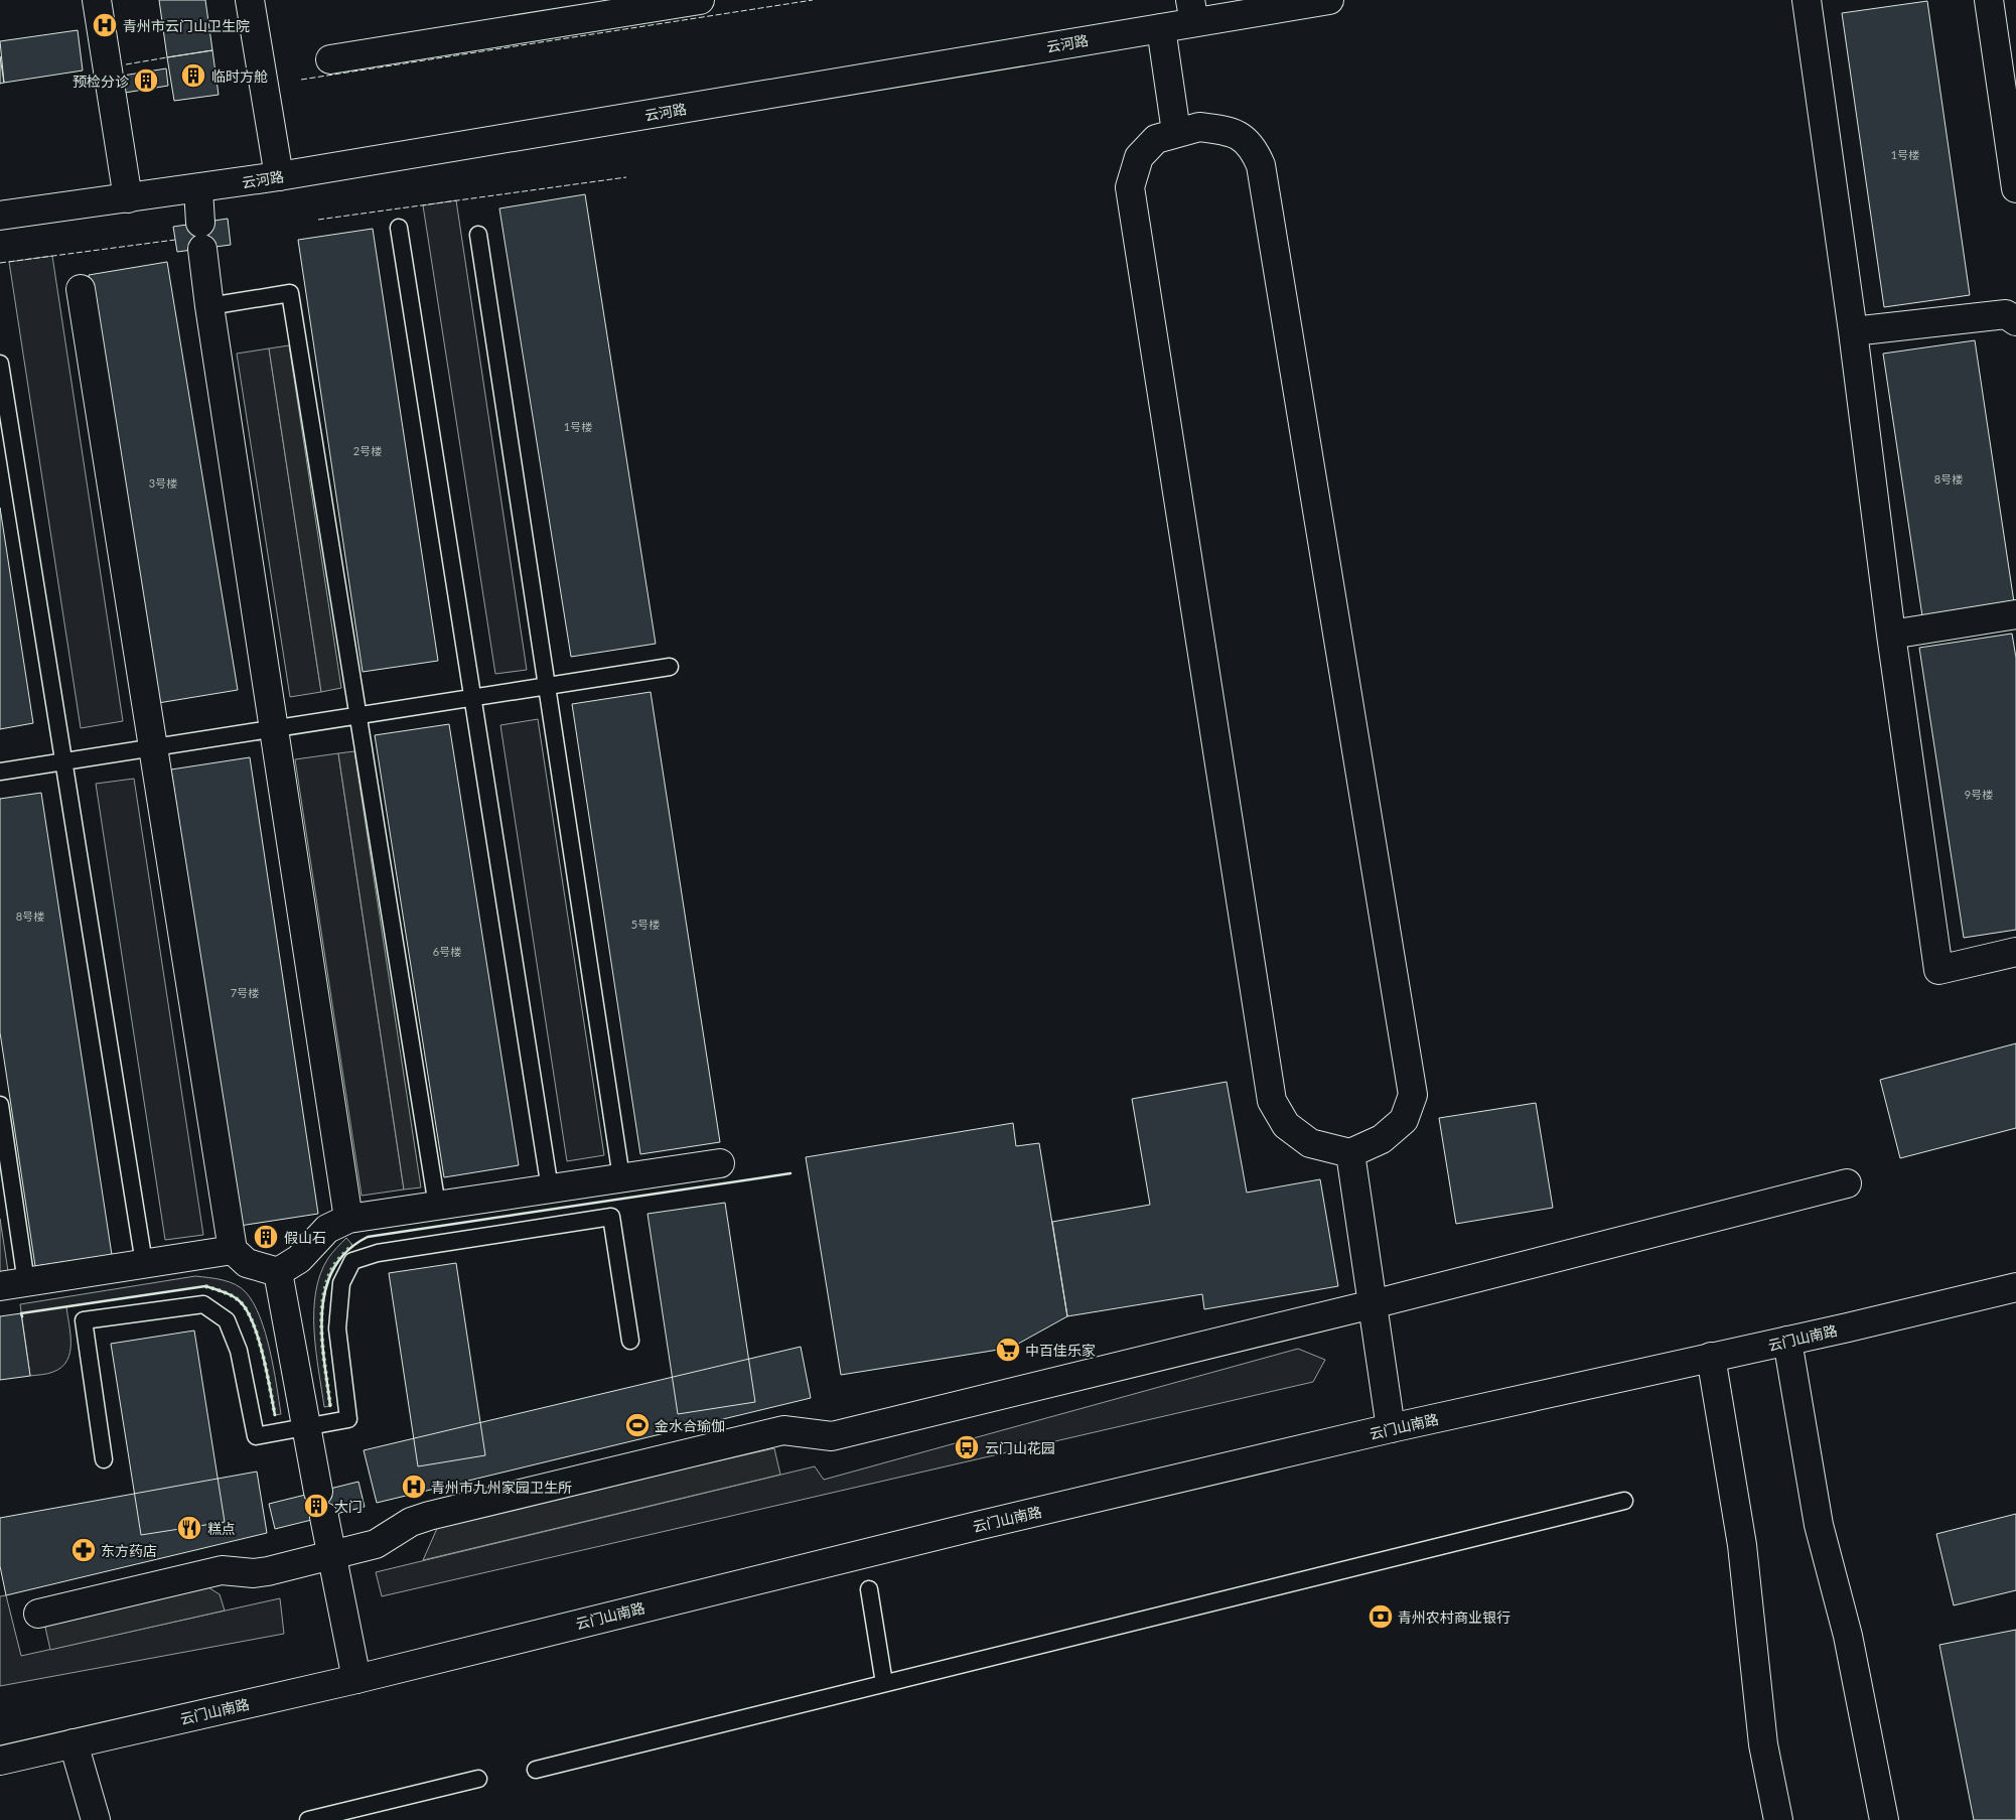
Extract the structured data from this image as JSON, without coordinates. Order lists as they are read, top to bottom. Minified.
{"streets":{"street":["云河路","云门山南路"]},"places":{"hospital":["青州市云门山卫生院","青州市九州家园卫生所"],"building":["临时方舱","预检分诊","假山石","大门"],"supermarket":["中百佳乐家"],"sports":["金水合瑜伽"],"bus stop":["云门山花园"],"restaurant":["糕点"],"pharmacy":["东方药店"],"bank":["青州农村商业银行"]},"house_numbers":["1号楼","1号楼","2号楼","8号楼","3号楼","9号楼","8号楼","5号楼","6号楼","7号楼"]}
